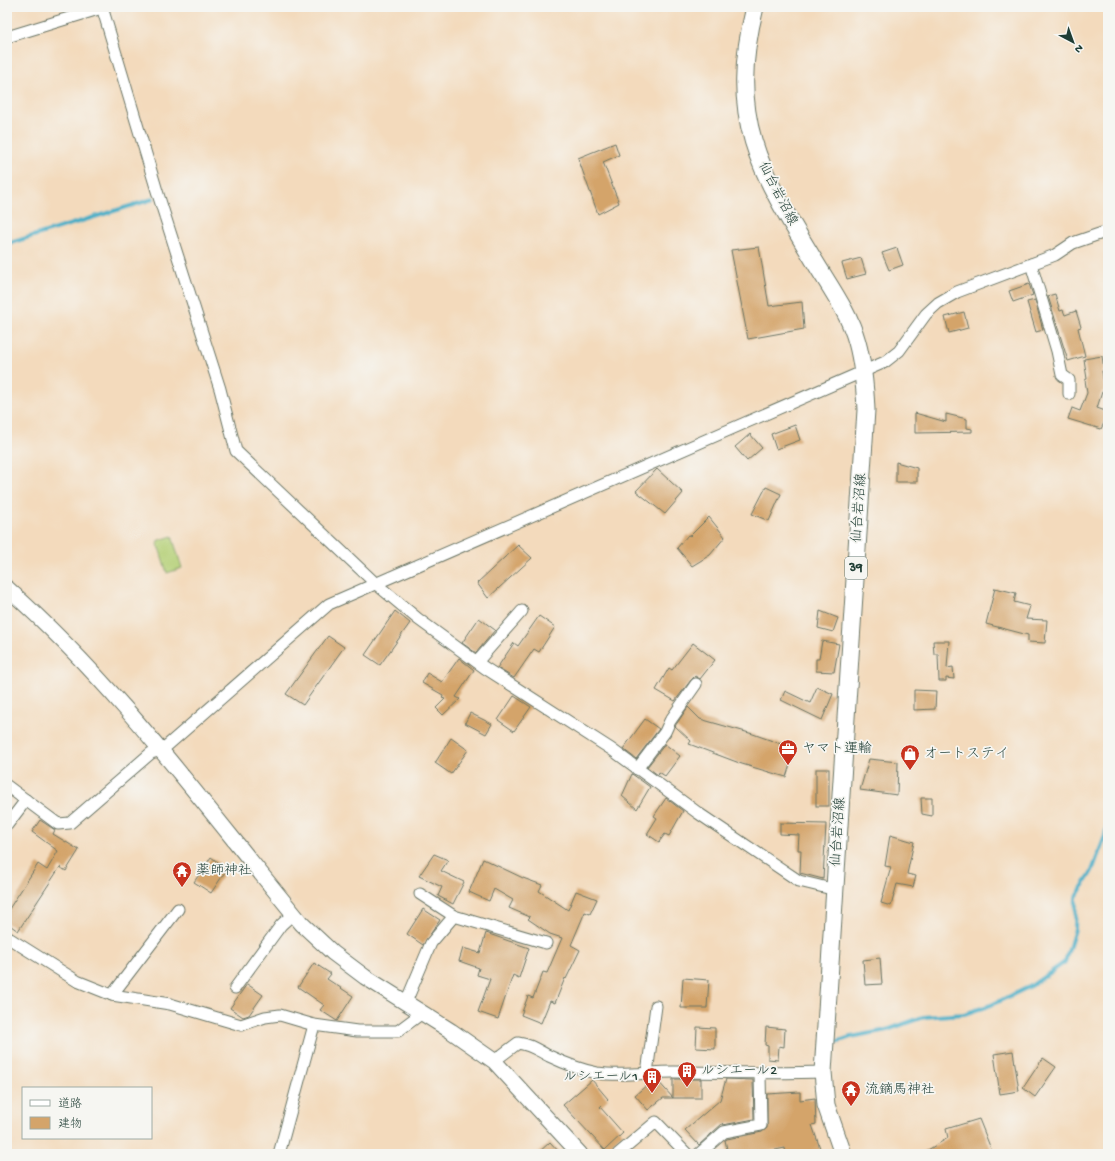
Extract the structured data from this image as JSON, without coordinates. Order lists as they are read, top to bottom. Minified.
{"streets":{"main road":["仙台岩沼線","39"]},"places":{"office":["ヤマト運輸"],"shop":["オートステイ"],"temple":["薬師神社","流鏑馬神社"],"building":["ルシエール2","ルシエール1"]},"legend":["道路","建物"],"north":"bottom right"}
